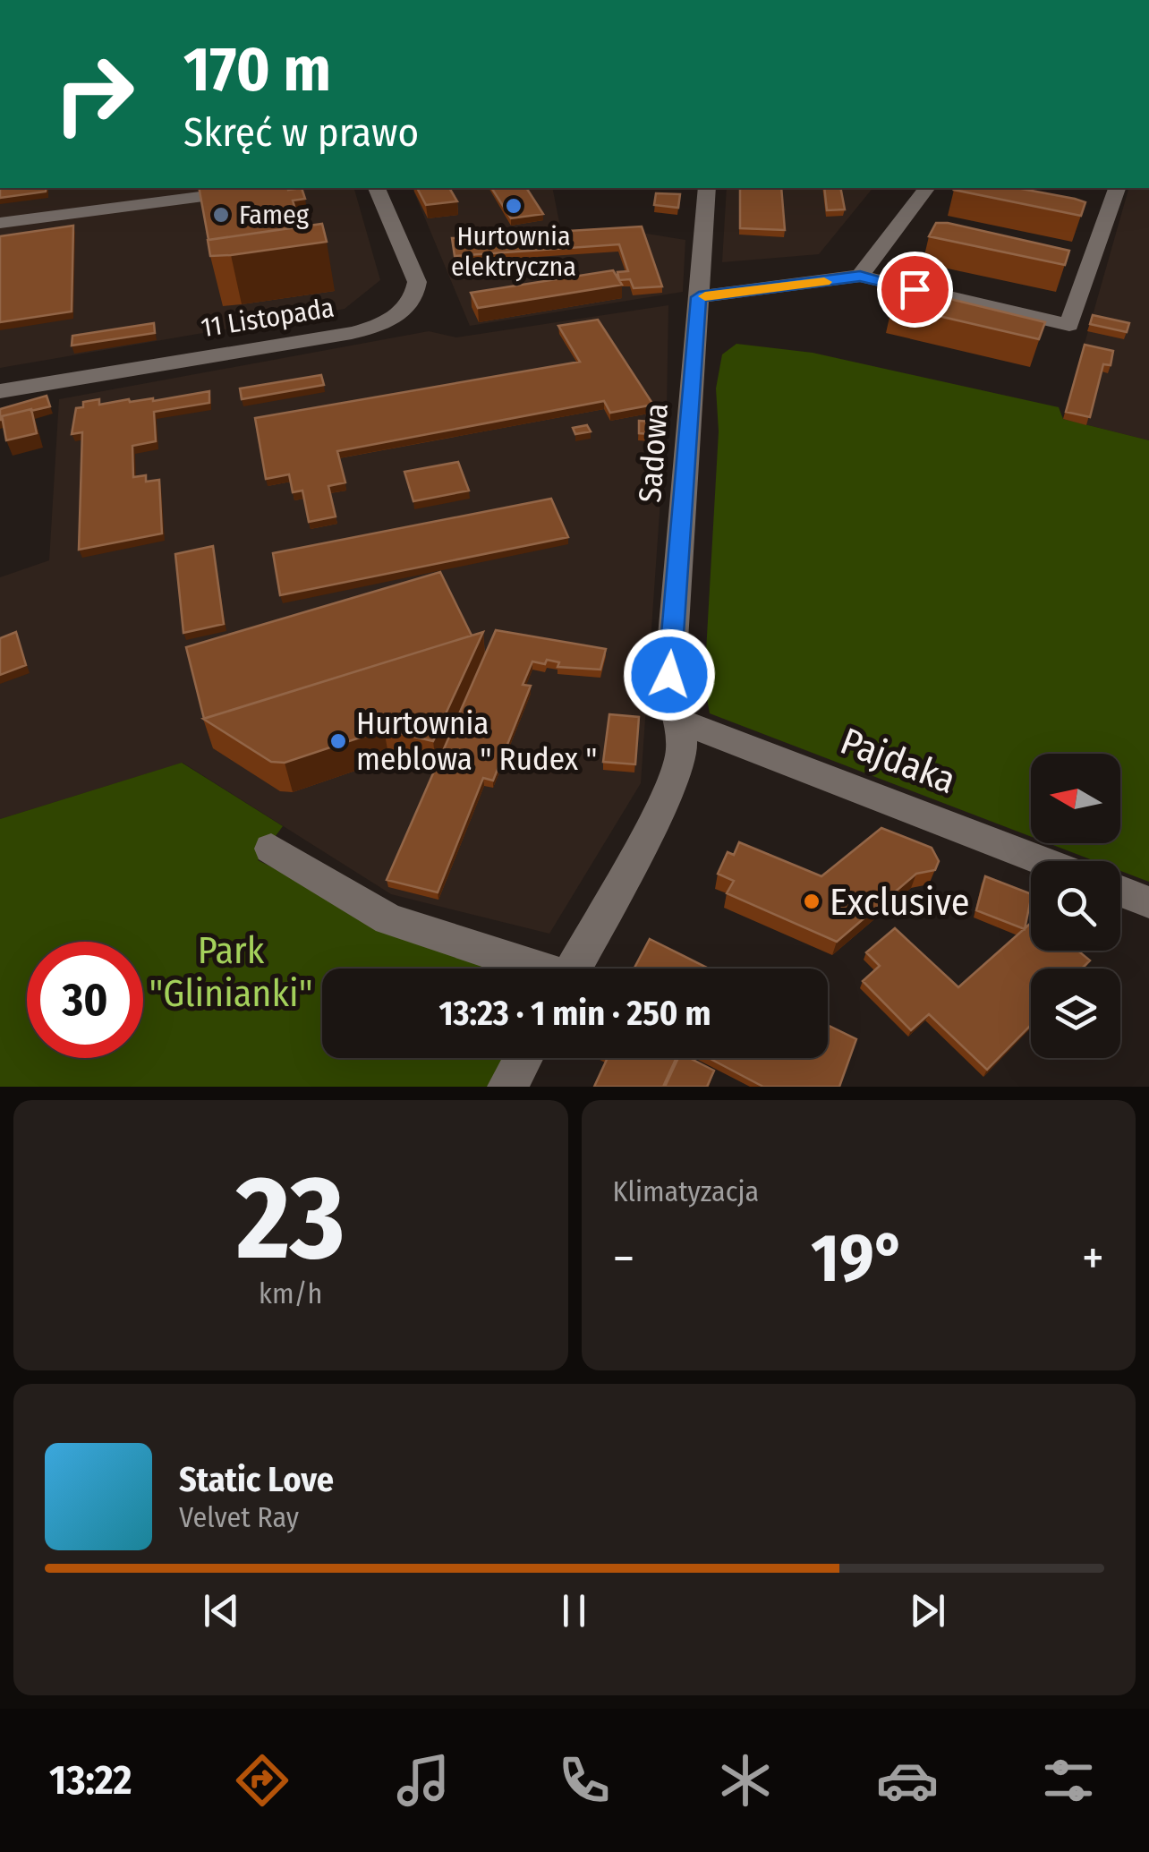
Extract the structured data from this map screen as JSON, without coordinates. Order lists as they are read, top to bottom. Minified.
{"streets":{"street":["11 Listopada","Sadowa","Pajdaka"]},"crossings":[["Sadowa","Pajdaka"]],"parks":["Park \"Glinianki\""],"places":["Hurtownia elektryczna","Fameg","Hurtownia meblowa \" Rudex \"","Exclusive"],"north":"left","page":{"turn":["170 m","Skręć w prawo"],"limit":"30","trip":"13:23 · 1 min · 250 m","tile":[["23","km/h"],"Klimatyzacja"],"heat":["−","19°","+"],"song":["Static Love","Velvet Ray"],"tabs":"13:22"}}
